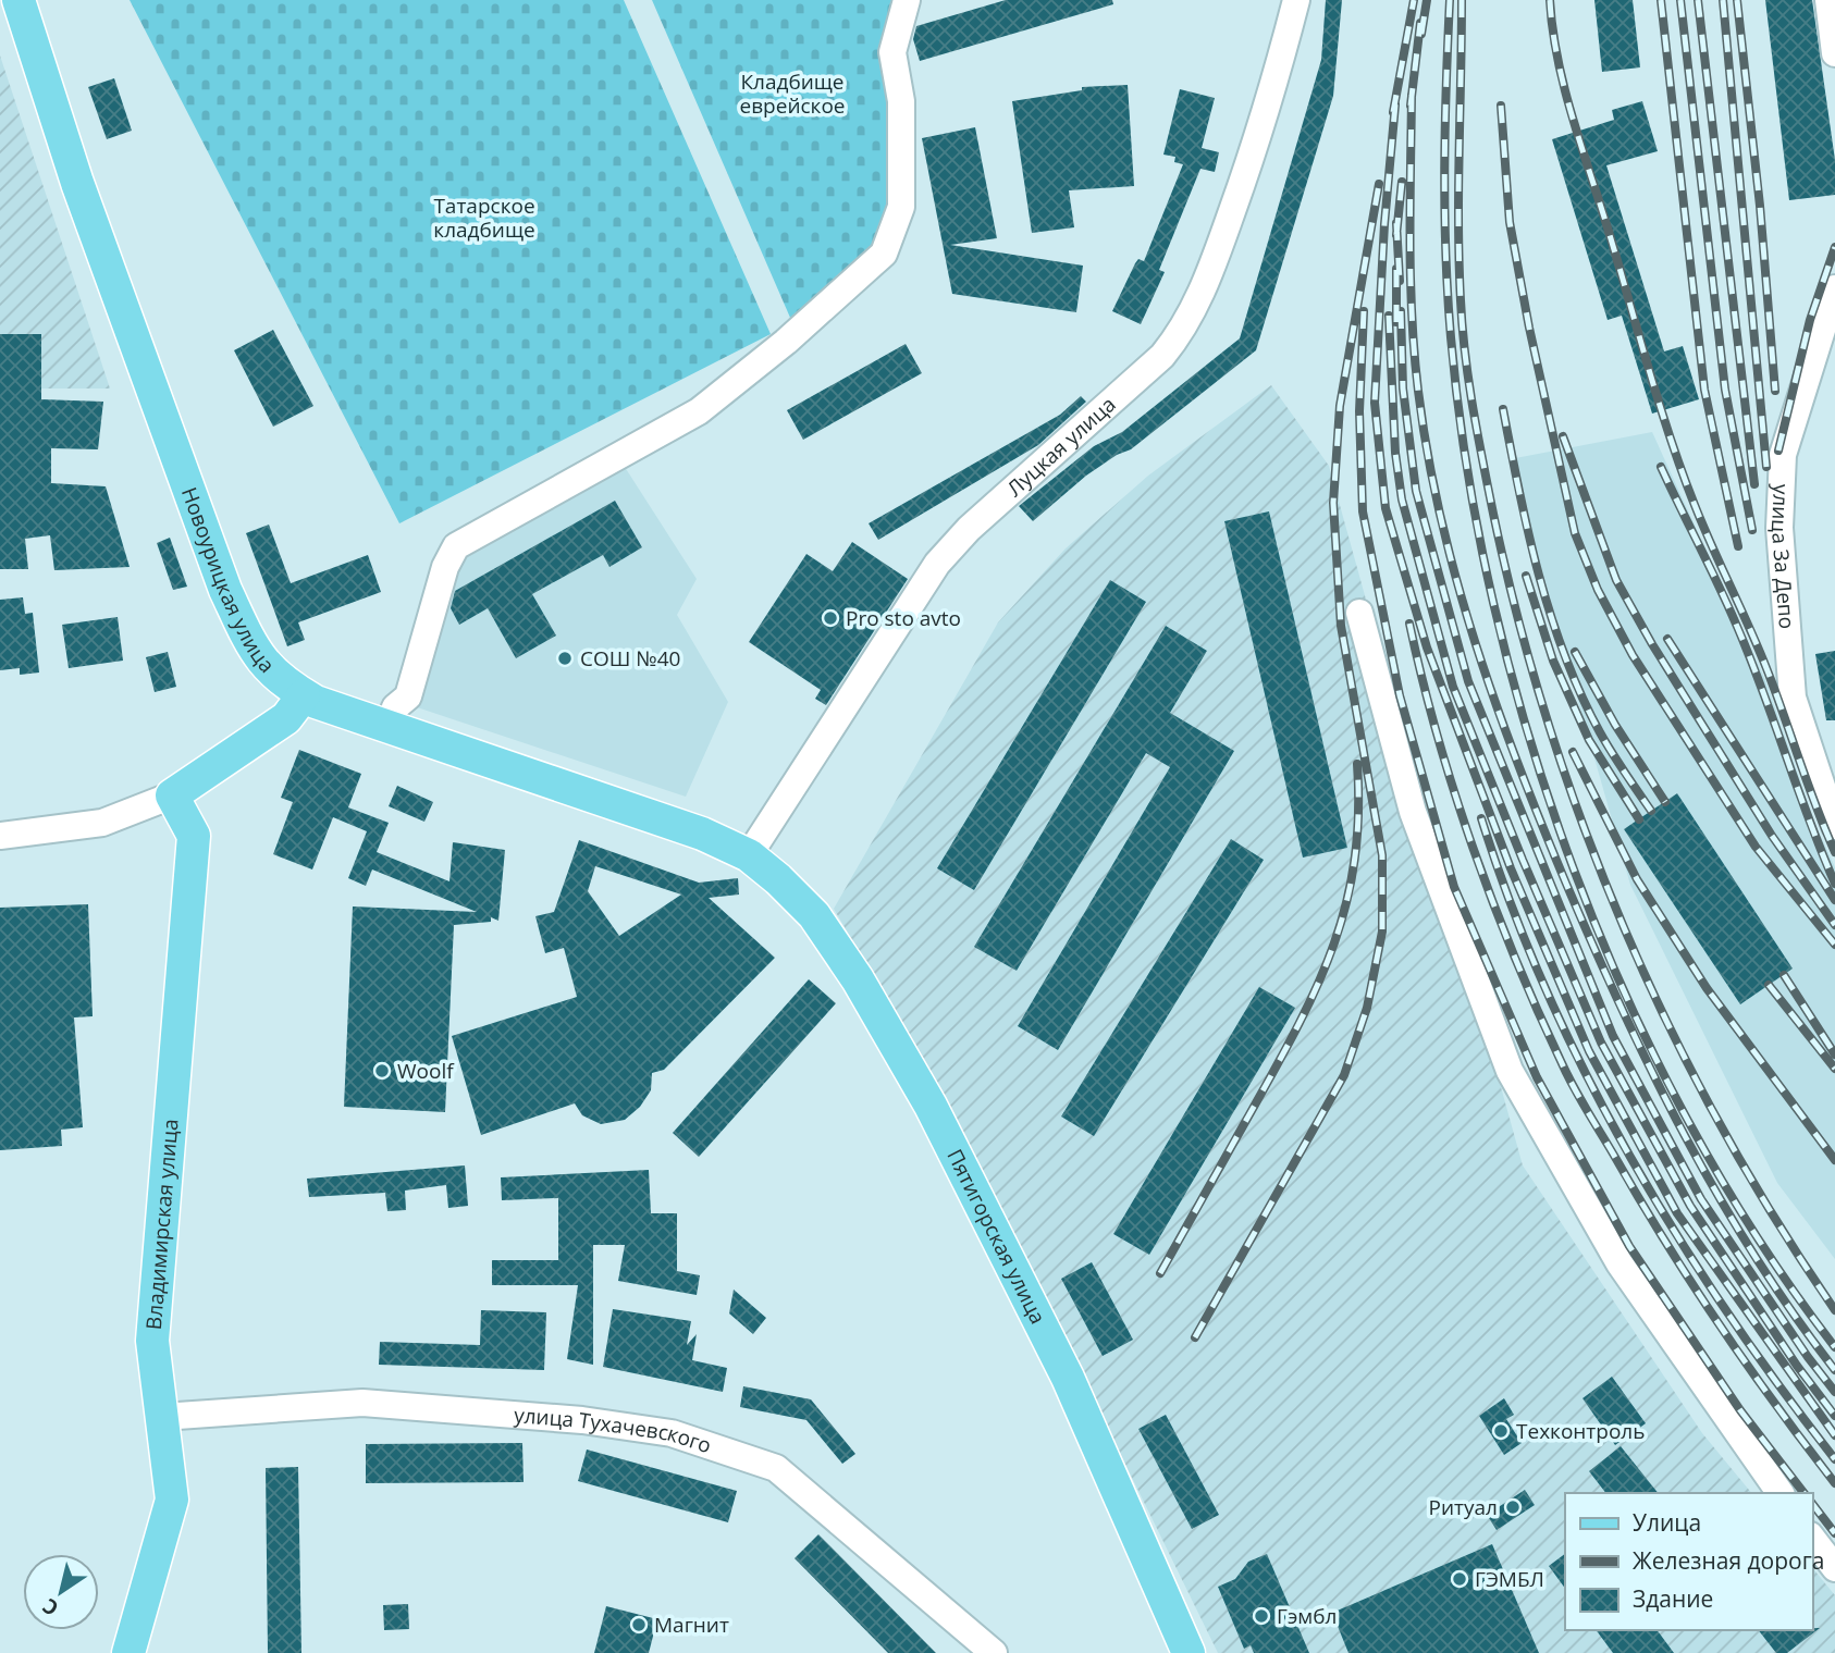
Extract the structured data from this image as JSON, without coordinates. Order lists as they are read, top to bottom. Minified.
{"streets":{"main road":["Новоурицкая улица","Владимирская улица","Пятигорская улица"],"street":["Луцкая улица","улица За Депо","улица Тухачевского"]},"crossings":[["Луцкая улица","Новоурицкая улица"],["Луцкая улица","Пятигорская улица"],["Новоурицкая улица","Пятигорская улица"],["Владимирская улица","улица Тухачевского"]],"parks":["Кладбище еврейское","Татарское кладбище"],"places":["Pro sto avto","СОШ №40","Woolf","Техконтроль","Ритуал","ГЭМБЛ","Гэмбл","Магнит"],"legend":["Улица","Железная дорога","Здание"],"north":"bottom left"}
